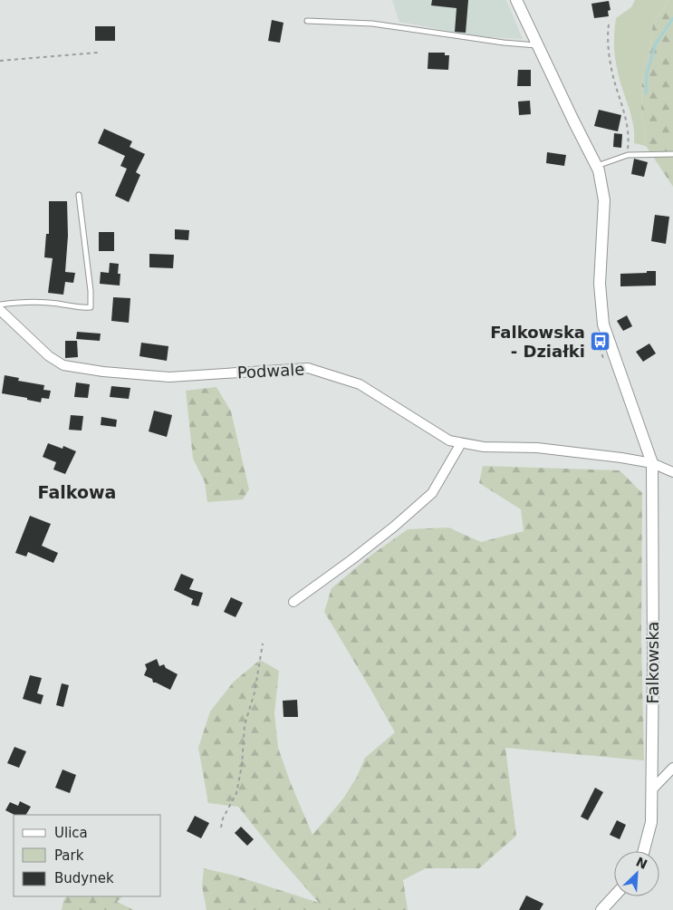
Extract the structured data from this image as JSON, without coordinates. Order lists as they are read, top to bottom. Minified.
{"streets":{"street":["Podwale","Falkowska"]},"crossings":[["Podwale","Falkowska"]],"districts":["Falkowa"],"places":{"bus stop":["Falkowska - Działki"]},"legend":["Ulica","Park","Budynek"],"north":"top right"}
